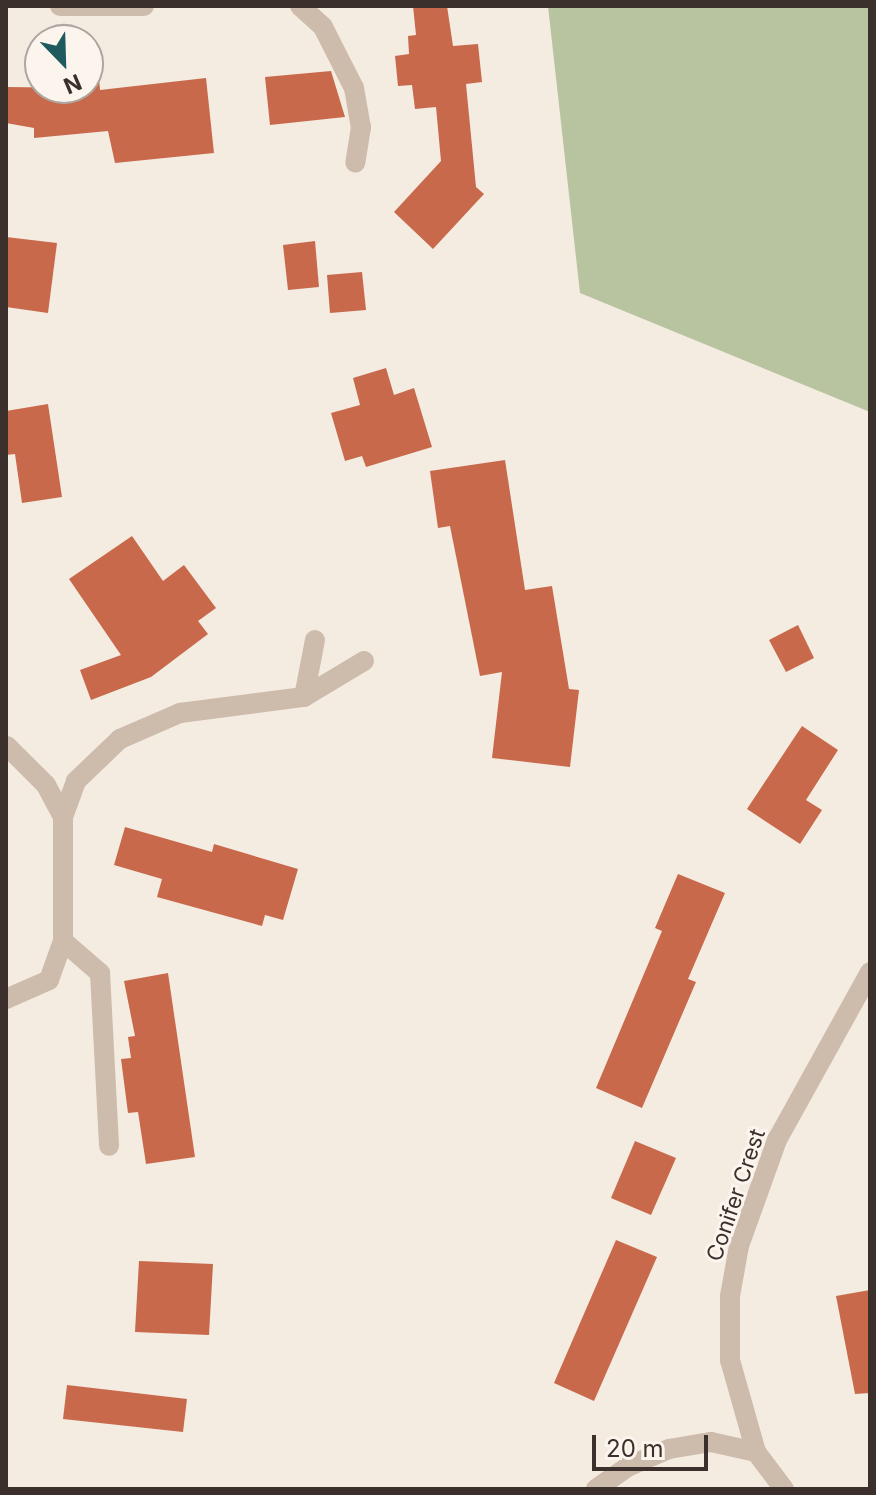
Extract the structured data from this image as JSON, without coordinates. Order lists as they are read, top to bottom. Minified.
{"streets":{"street":["Conifer Crest"]},"scale_bar":"20 m","north":"bottom right"}
